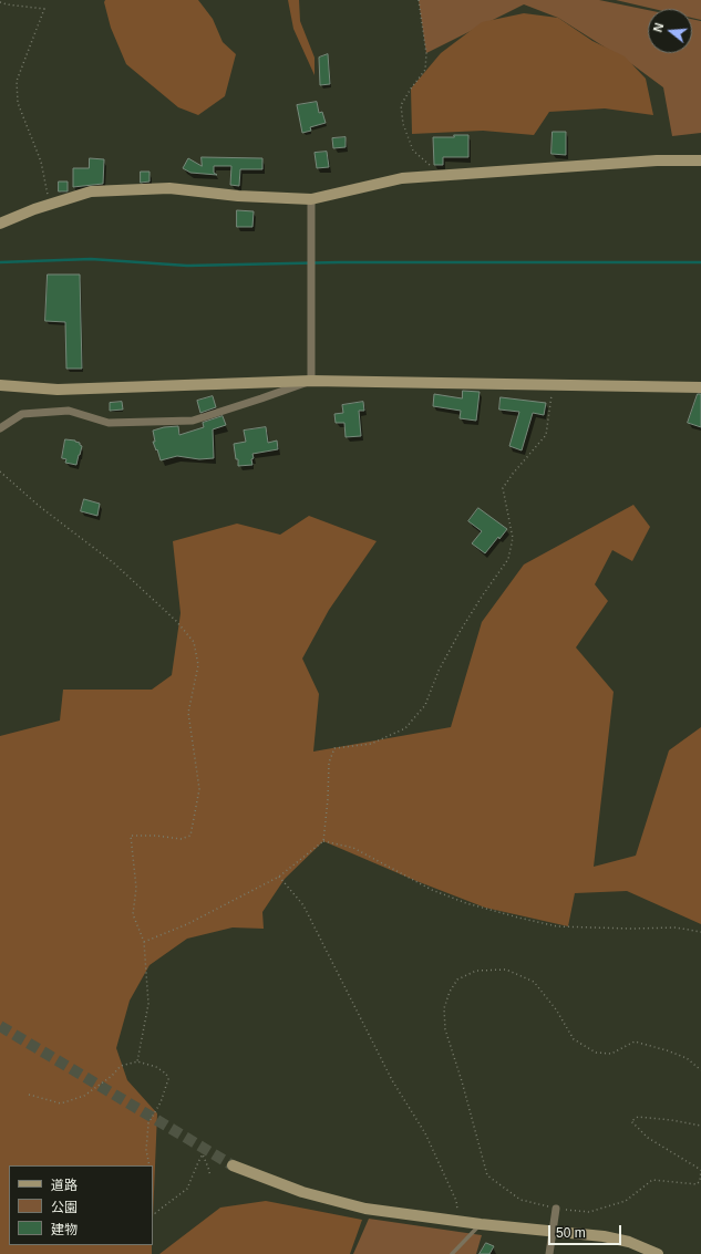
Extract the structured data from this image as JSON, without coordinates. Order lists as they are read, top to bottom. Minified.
{"legend":["道路","公園","建物"],"scale_bar":"50 m","north":"left"}
